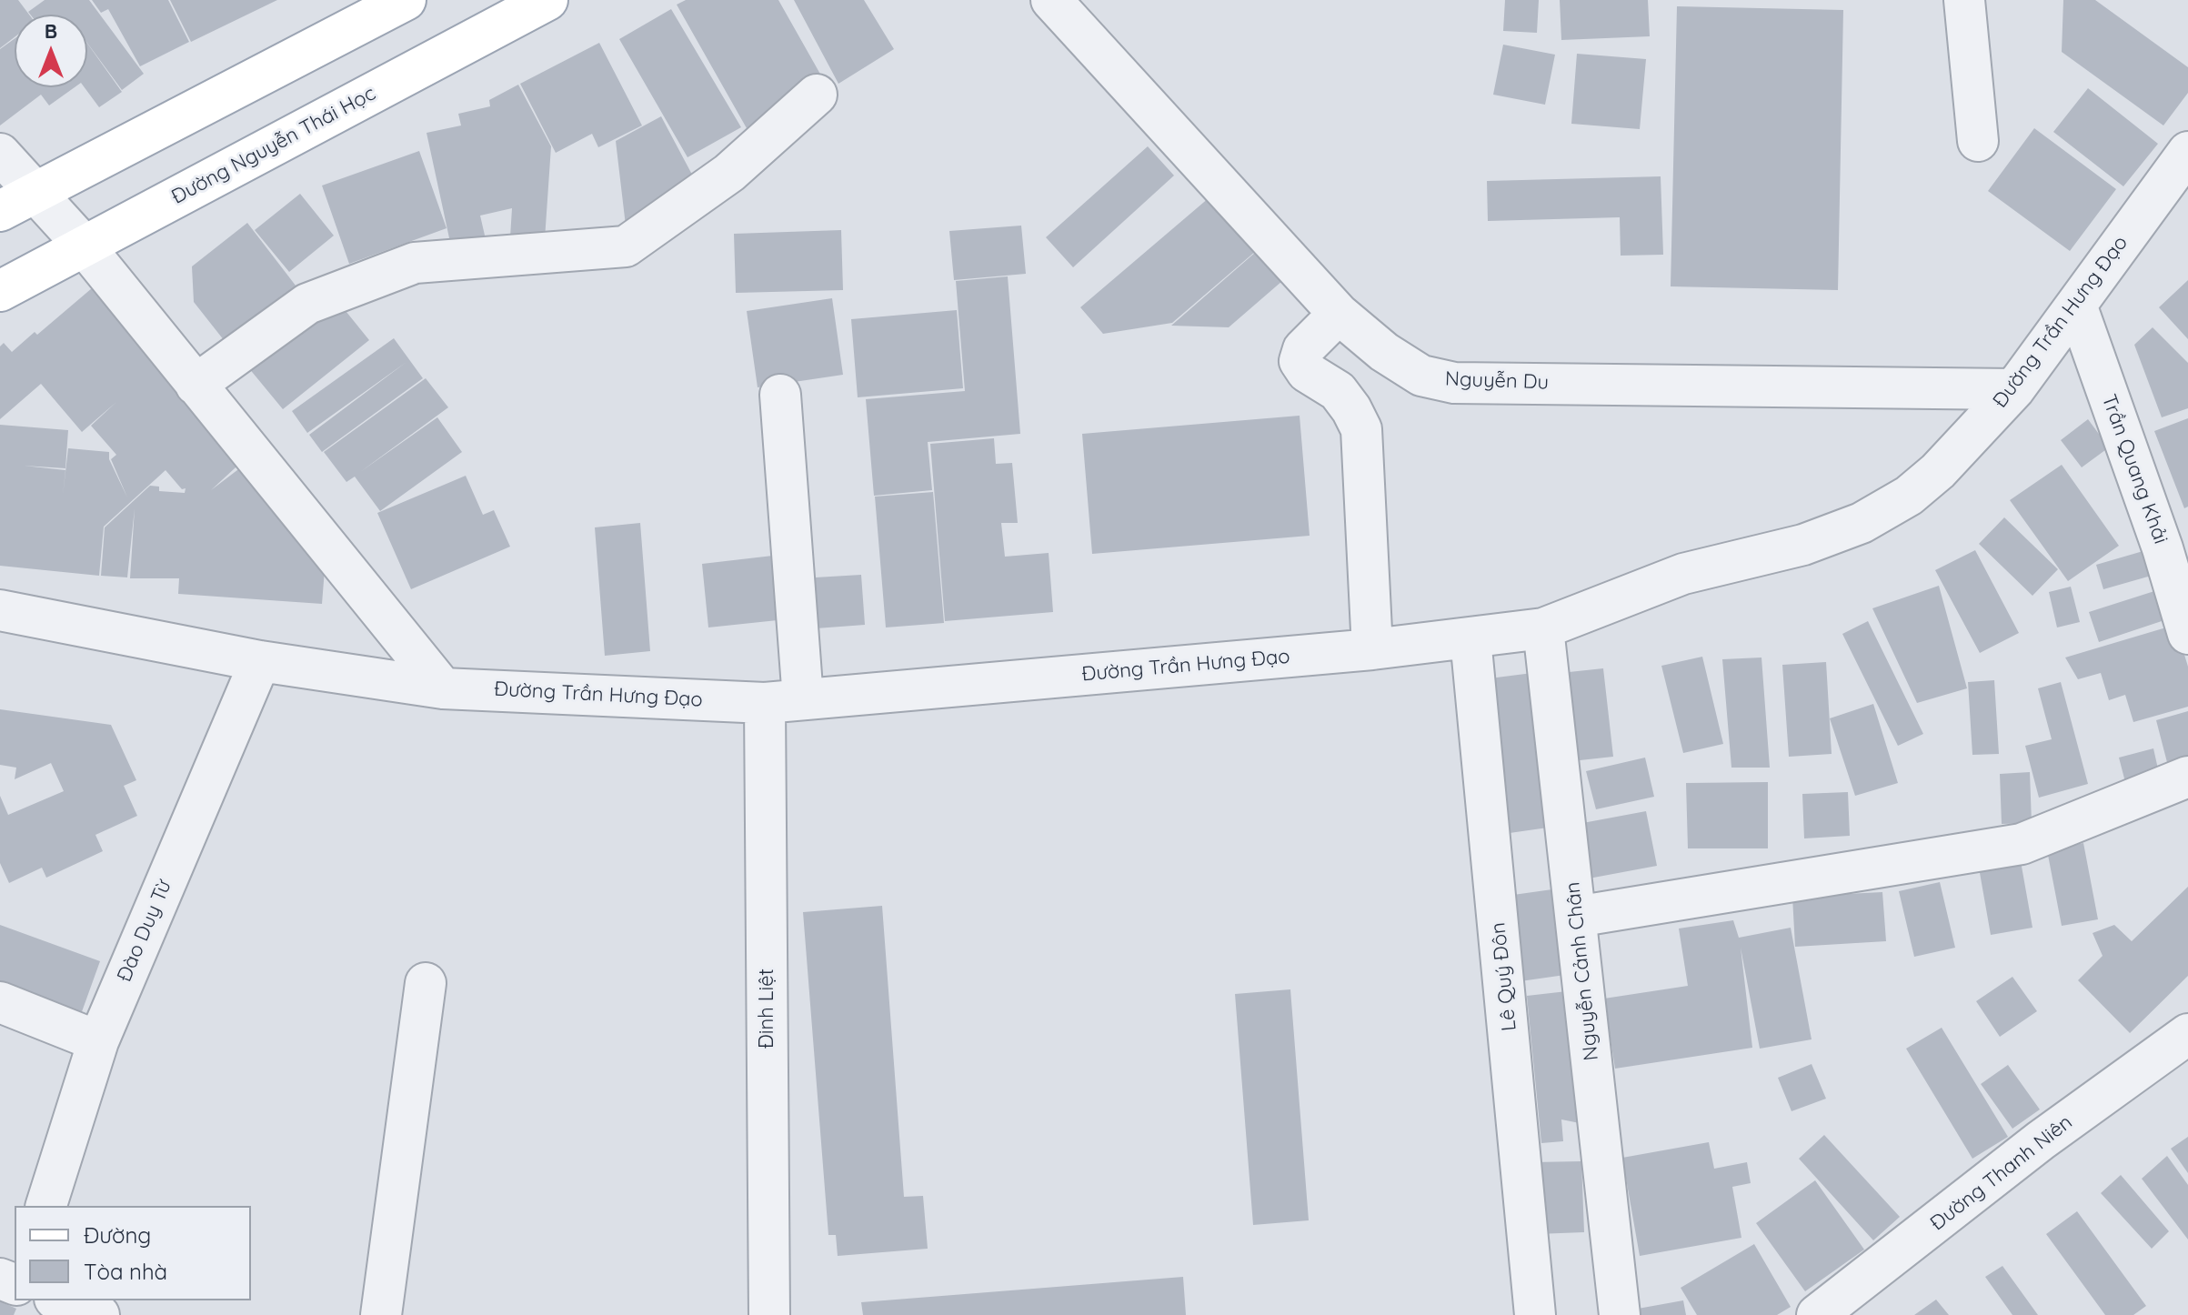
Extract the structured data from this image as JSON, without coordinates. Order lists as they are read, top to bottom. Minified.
{"streets":{"main road":["Đường Nguyễn Thái Học"],"street":["Đường Trần Hưng Đạo","Nguyễn Du","Trần Quang Khải","Đào Duy Từ","Nguyễn Cảnh Chân","Lê Quý Đôn","Đinh Liệt","Đường Thanh Niên"]},"crossings":[["Đường Trần Hưng Đạo","Nguyễn Du"],["Đường Trần Hưng Đạo","Trần Quang Khải"],["Đường Trần Hưng Đạo","Đào Duy Từ"],["Đường Trần Hưng Đạo","Nguyễn Cảnh Chân"],["Đường Trần Hưng Đạo","Lê Quý Đôn"],["Đường Trần Hưng Đạo","Đinh Liệt"]],"legend":["Đường","Tòa nhà"],"north":"top"}
